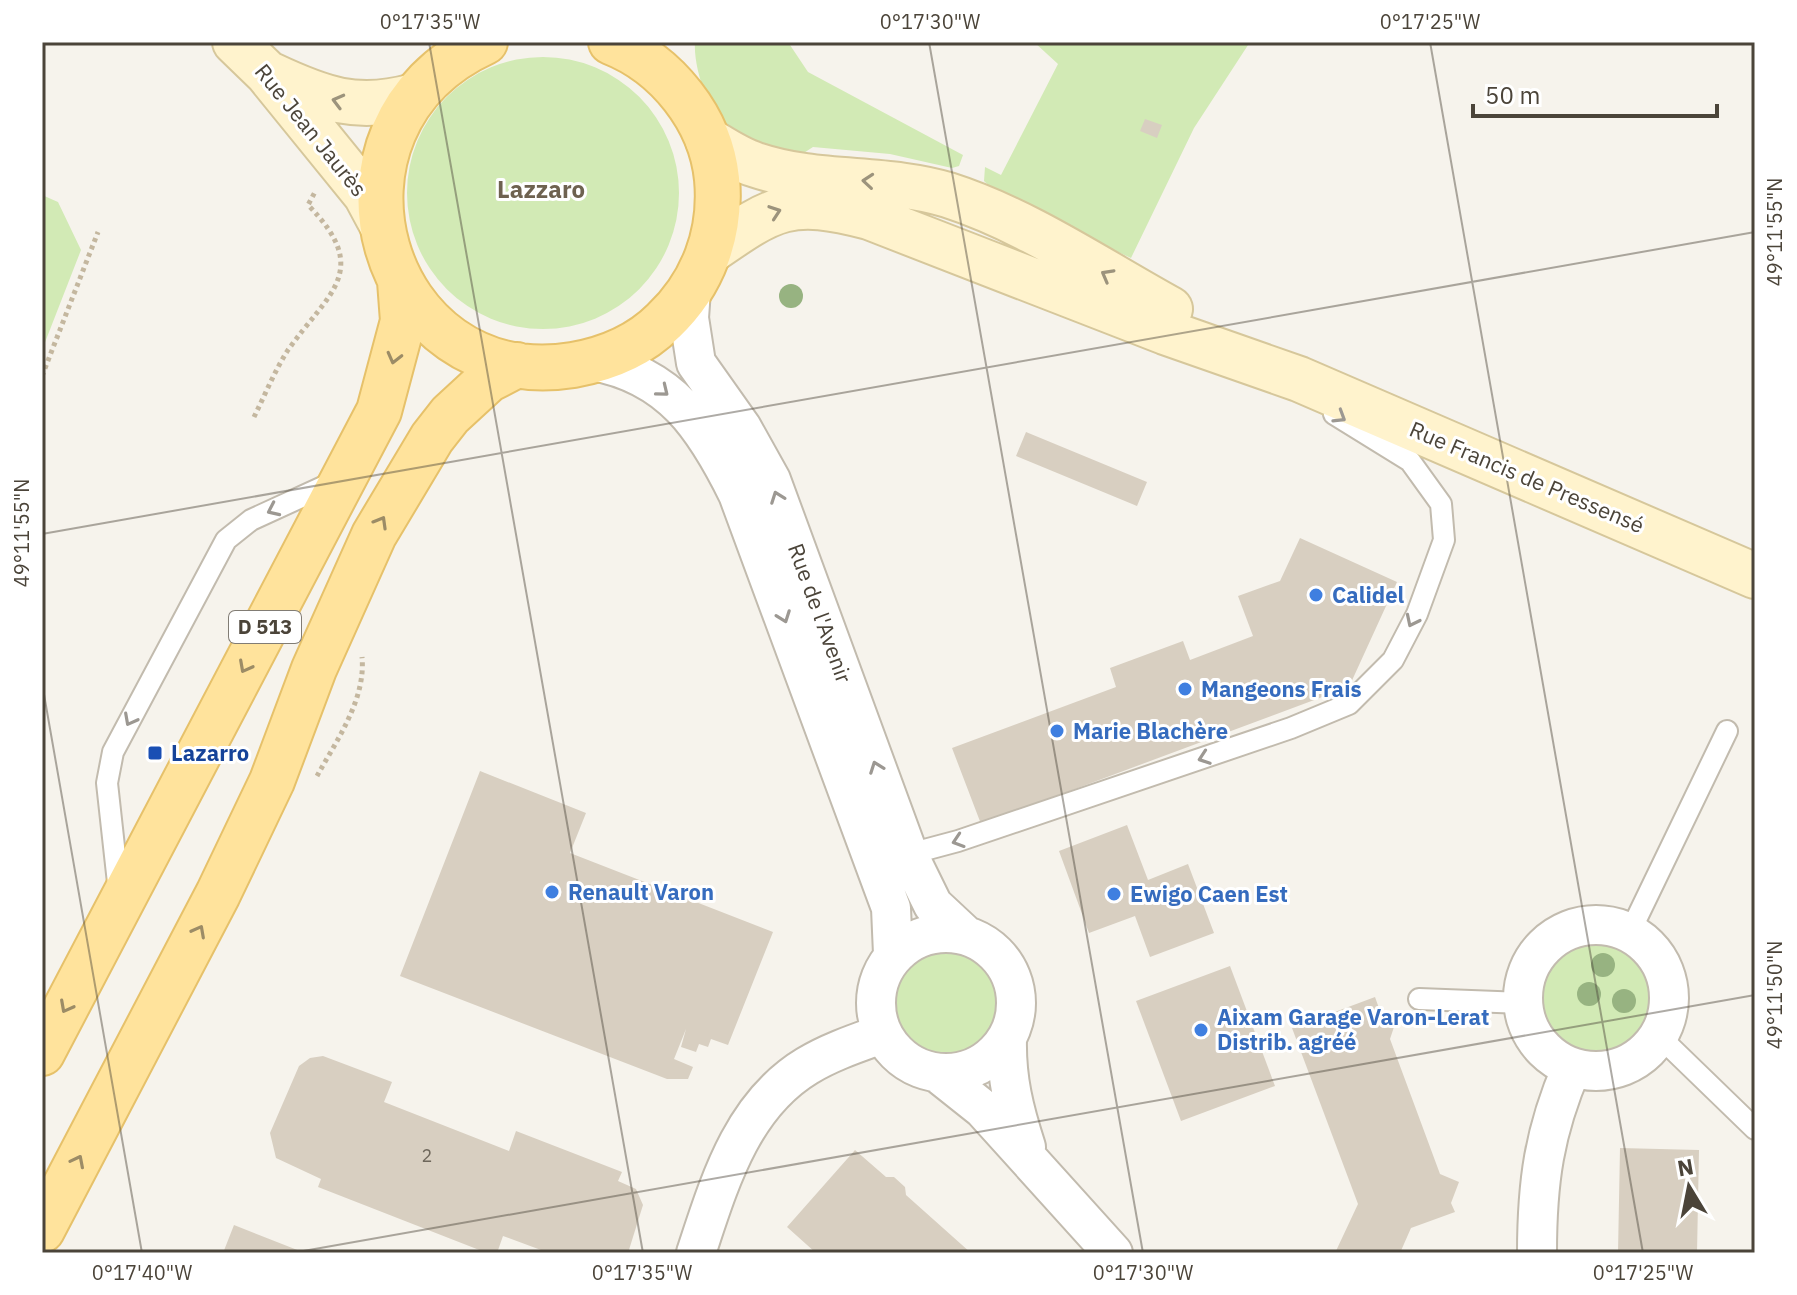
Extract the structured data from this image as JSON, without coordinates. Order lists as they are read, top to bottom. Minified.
{"streets":{"main road":["Rue Jean Jaurès","Rue Francis de Pressensé","D 513"],"street":["Rue de l'Avenir"]},"districts":["Lazzaro"],"places":{"other":["Calidel","Mangeons Frais","Marie Blachère","Renault Varon","Ewigo Caen Est","Aixam Garage Varon-Lerat Distrib. agréé"],"transit":["Lazarro"]},"house_numbers":["2"],"scale_bar":"50 m","north":"top","coordinates":["0°17'35\"W","0°17'30\"W","0°17'25\"W","49°11'55\"N","49°11'50\"N","0°17'40\"W"]}
